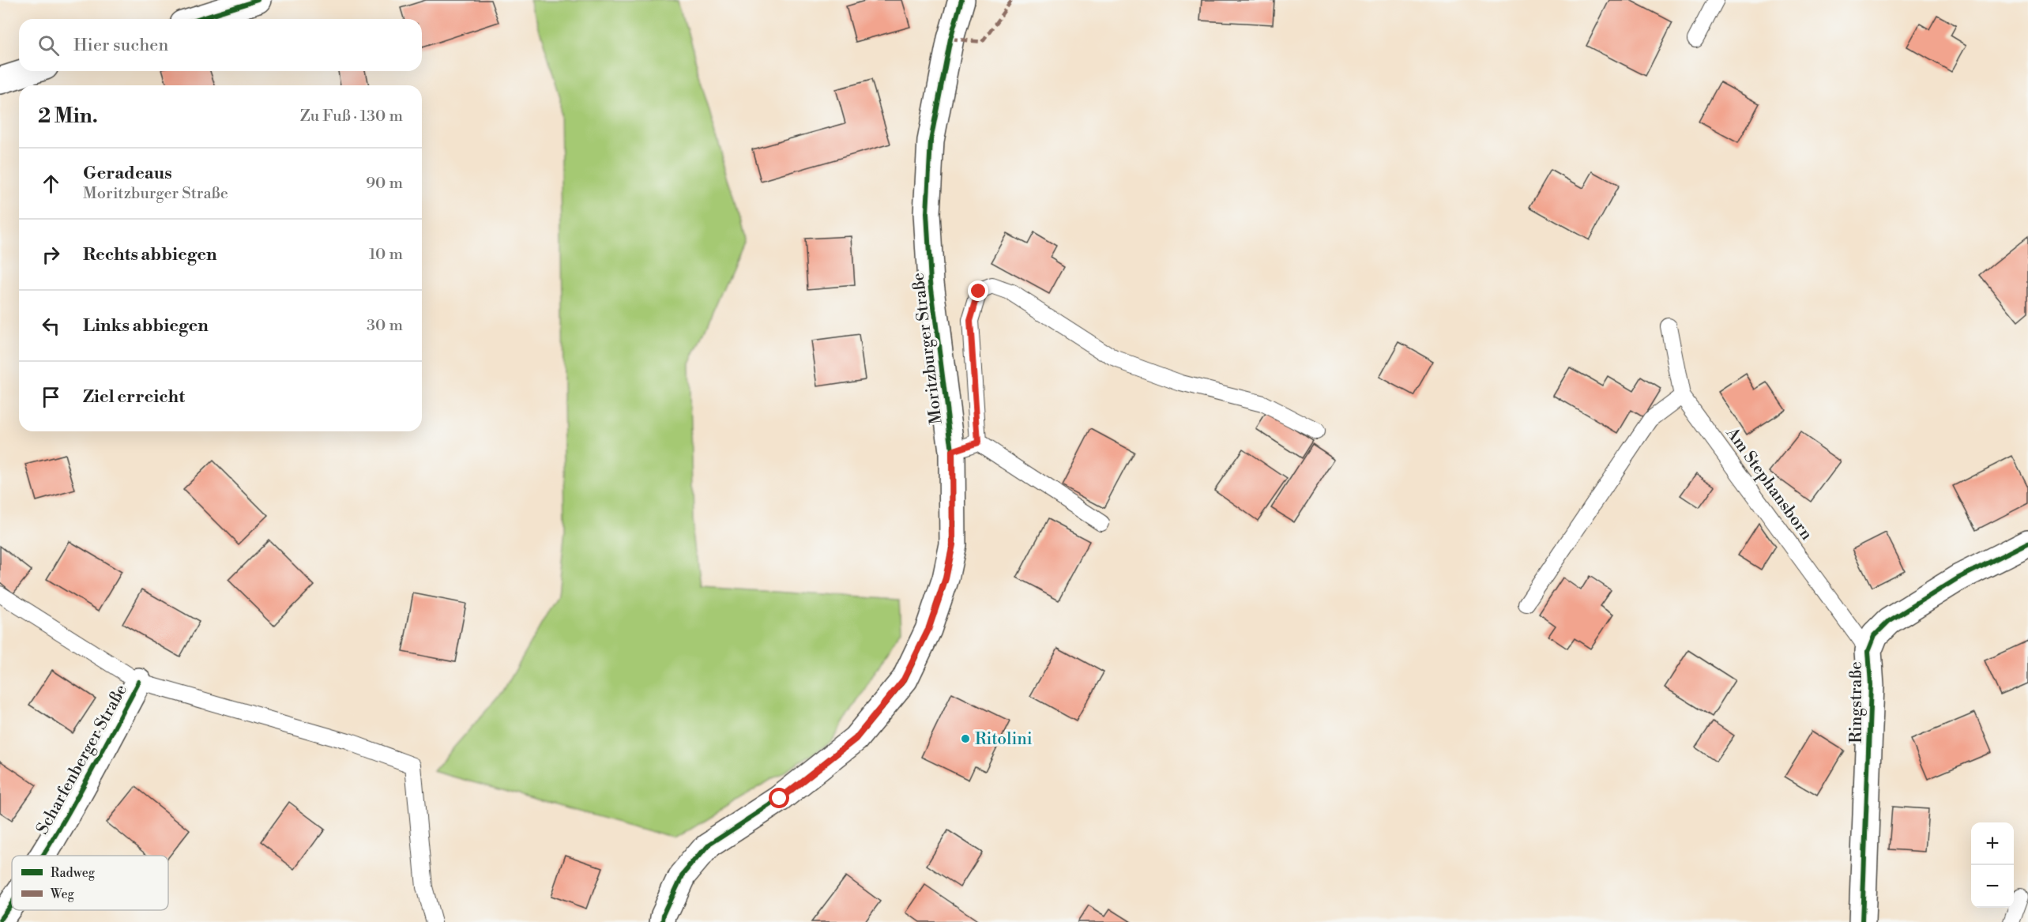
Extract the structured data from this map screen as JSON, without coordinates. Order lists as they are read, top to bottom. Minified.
{"streets":{"street":["Moritzburger Straße","Ringstraße","Scharfenberger Straße"],"lane":["Am Stephansborn"]},"crossings":[["Am Stephansborn","Ringstraße"]],"places":["Ritolini"],"legend":["Radweg","Weg"],"page":{"search":"Hier suchen","heading":["2 Min.","Zu Fuß · 130 m"],"list":[["Geradeaus","Moritzburger Straße","90 m"],["Rechts abbiegen","10 m"],["Links abbiegen","30 m"],"Ziel erreicht"],"map_buttons":["+","−"]}}
